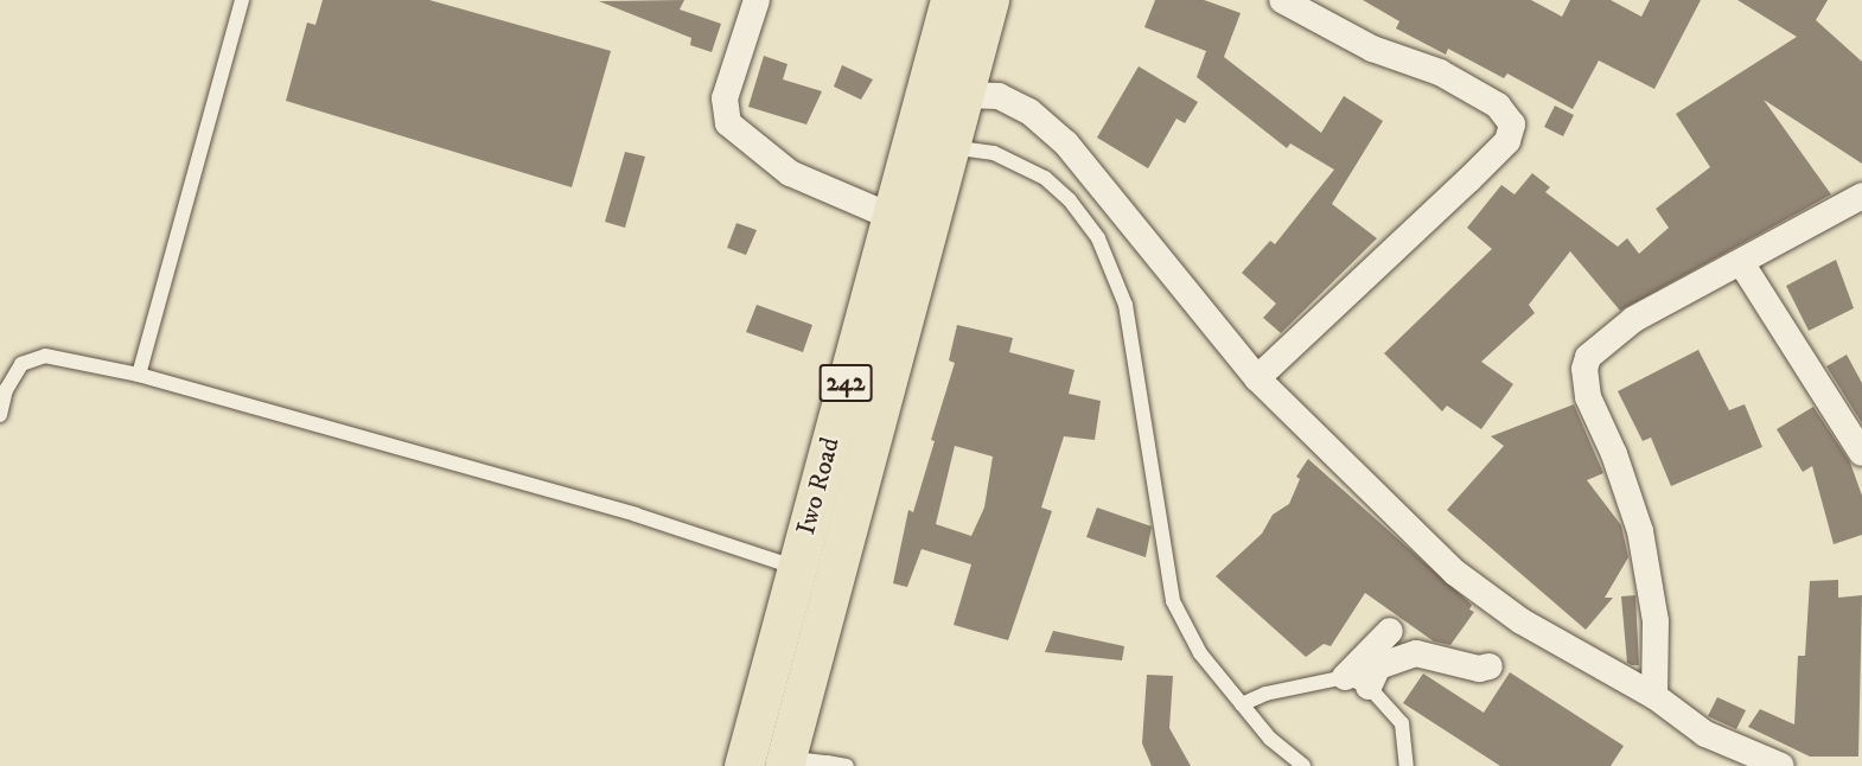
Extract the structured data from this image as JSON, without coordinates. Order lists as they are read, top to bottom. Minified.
{"streets":{"main road":["242","Iwo Road"]}}
